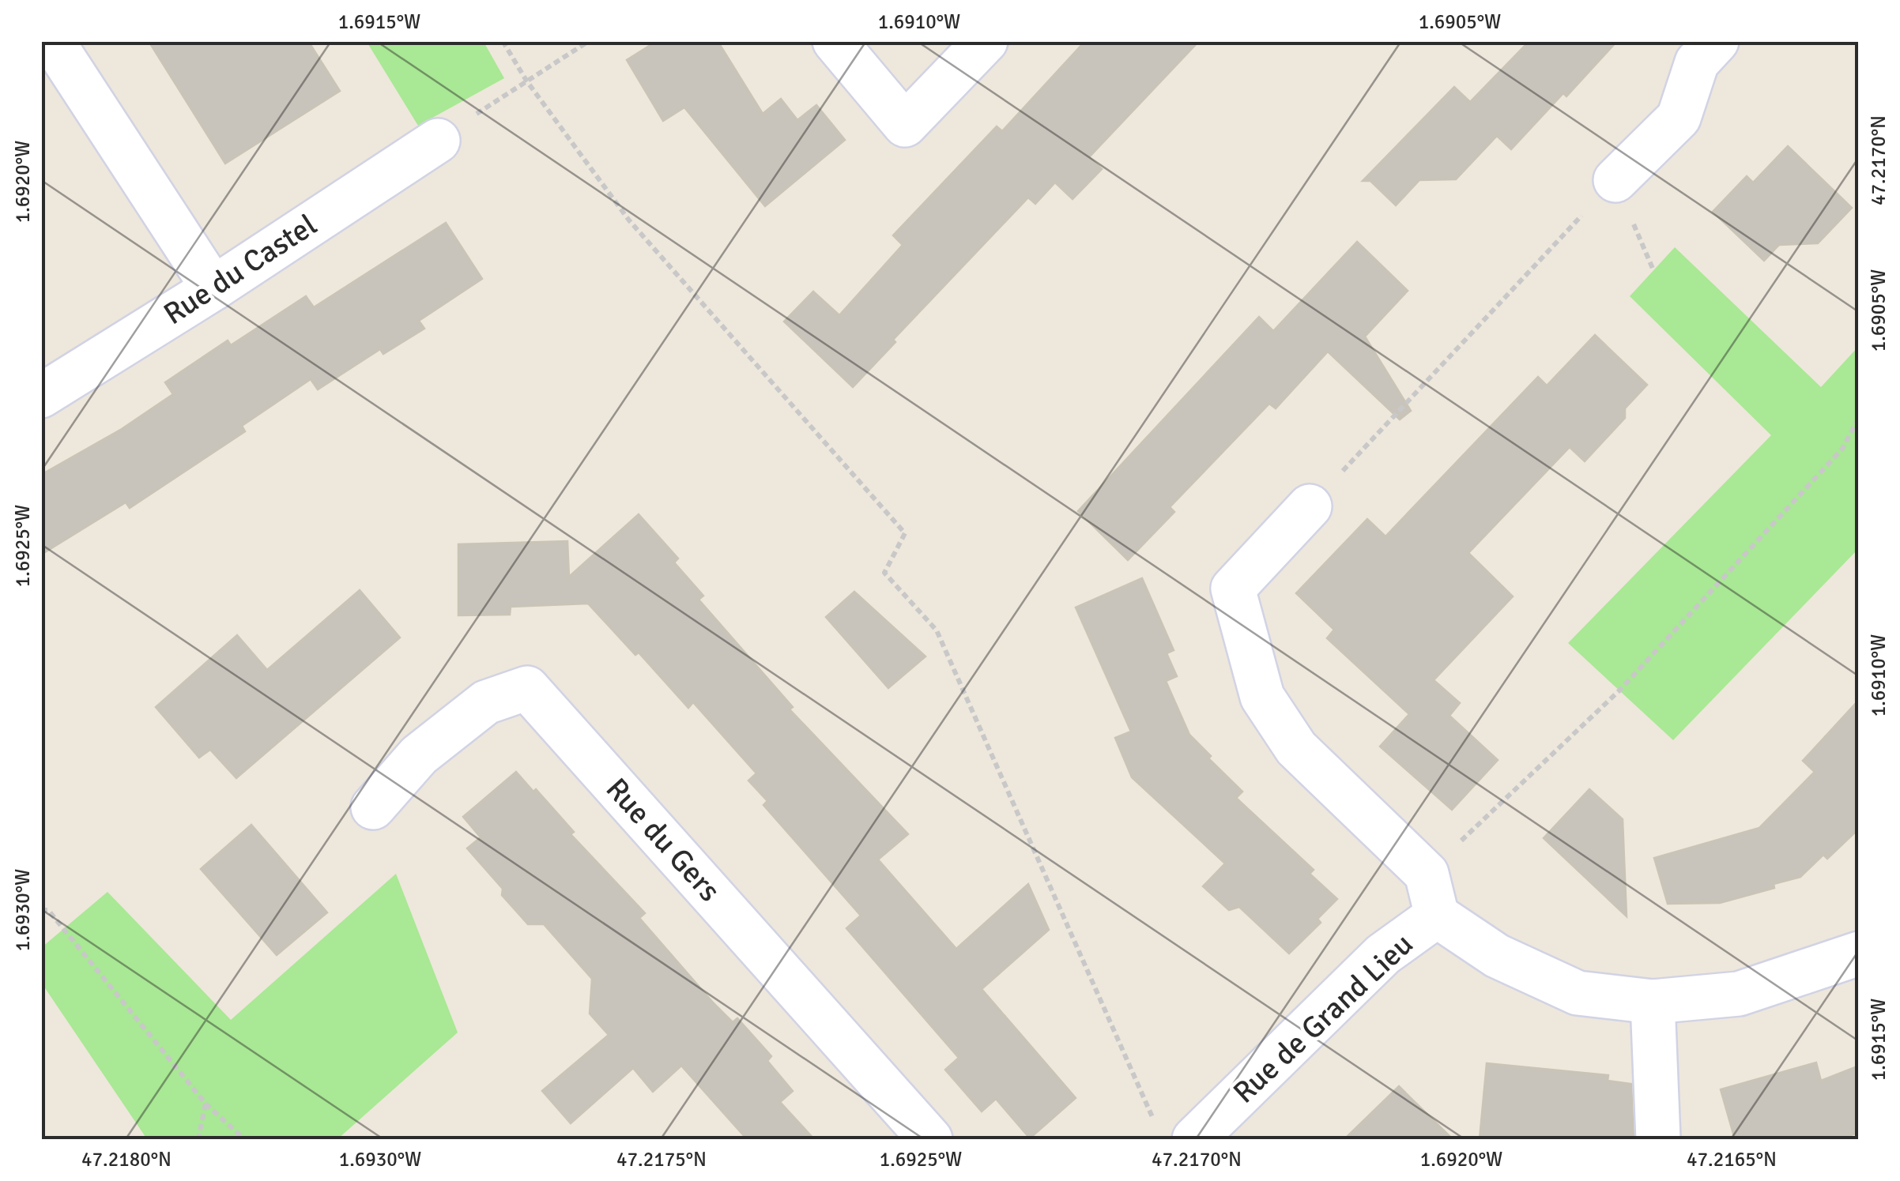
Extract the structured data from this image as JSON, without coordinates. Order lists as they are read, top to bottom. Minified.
{"streets":{"street":["Rue du Castel","Rue du Gers","Rue de Grand Lieu"]},"coordinates":["1.6915°W","1.6910°W","1.6905°W","47.2170°N","1.6920°W","1.6925°W","1.6930°W","47.2180°N","47.2175°N","47.2165°N"]}
